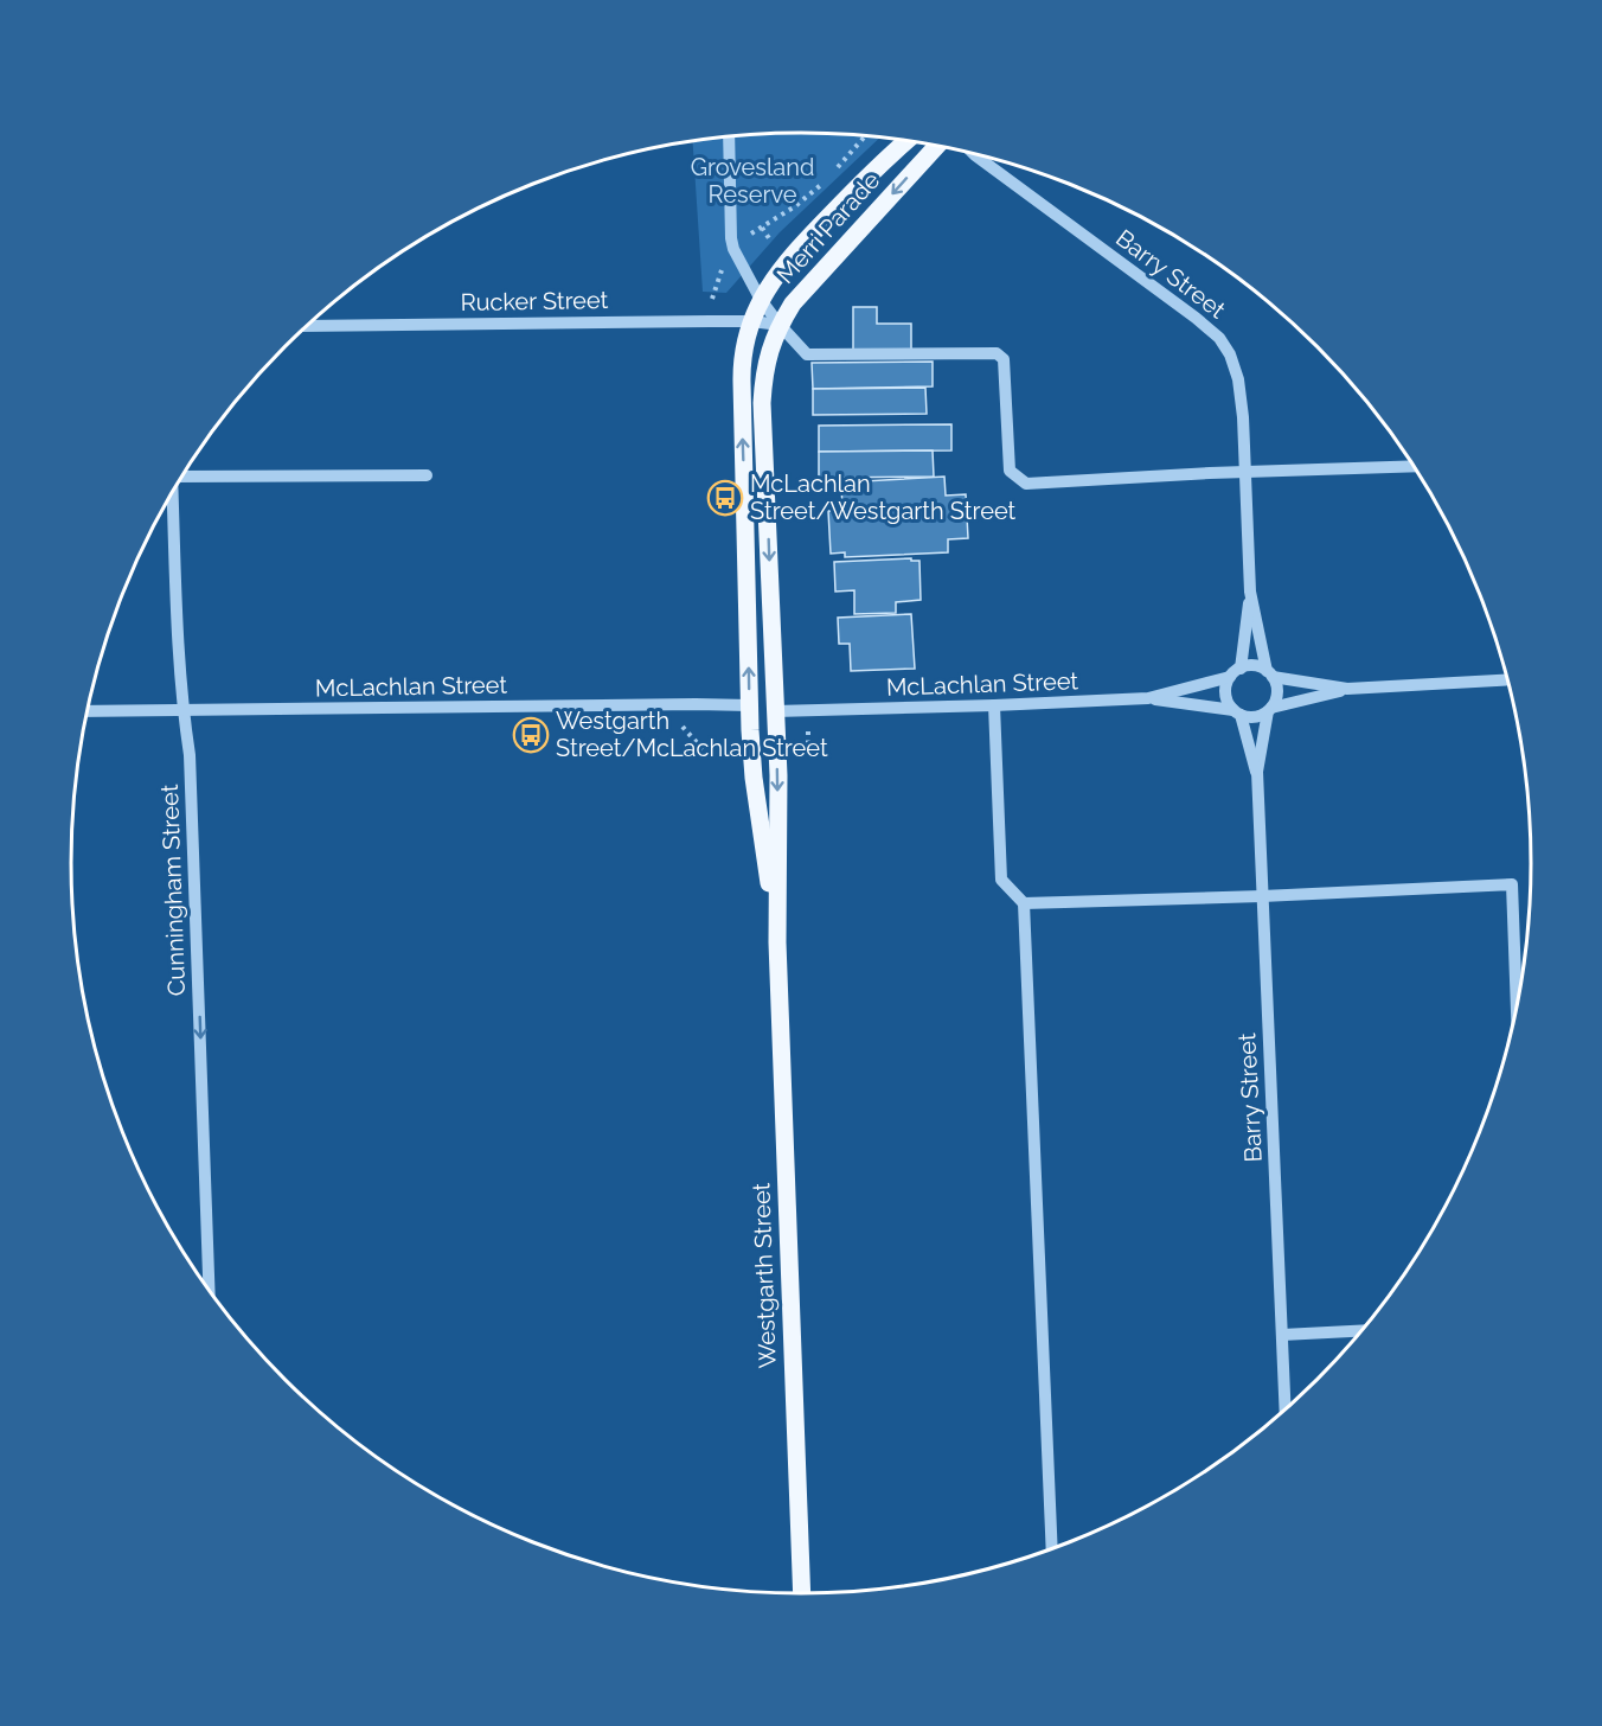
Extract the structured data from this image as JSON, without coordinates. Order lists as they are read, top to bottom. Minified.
{"streets":{"main road":["Merri Parade","Westgarth Street"],"street":["Barry Street","Rucker Street","McLachlan Street","Cunningham Street"]},"crossings":[["Merri Parade","Rucker Street"],["Merri Parade","Westgarth Street"],["Barry Street","McLachlan Street"],["Rucker Street","Westgarth Street"],["McLachlan Street","Cunningham Street"],["McLachlan Street","Westgarth Street"]],"one_way":["Cunningham Street"],"parks":["Grovesland Reserve"],"places":{"bus stop":["McLachlan Street/Westgarth Street","Westgarth Street/McLachlan Street"]}}
